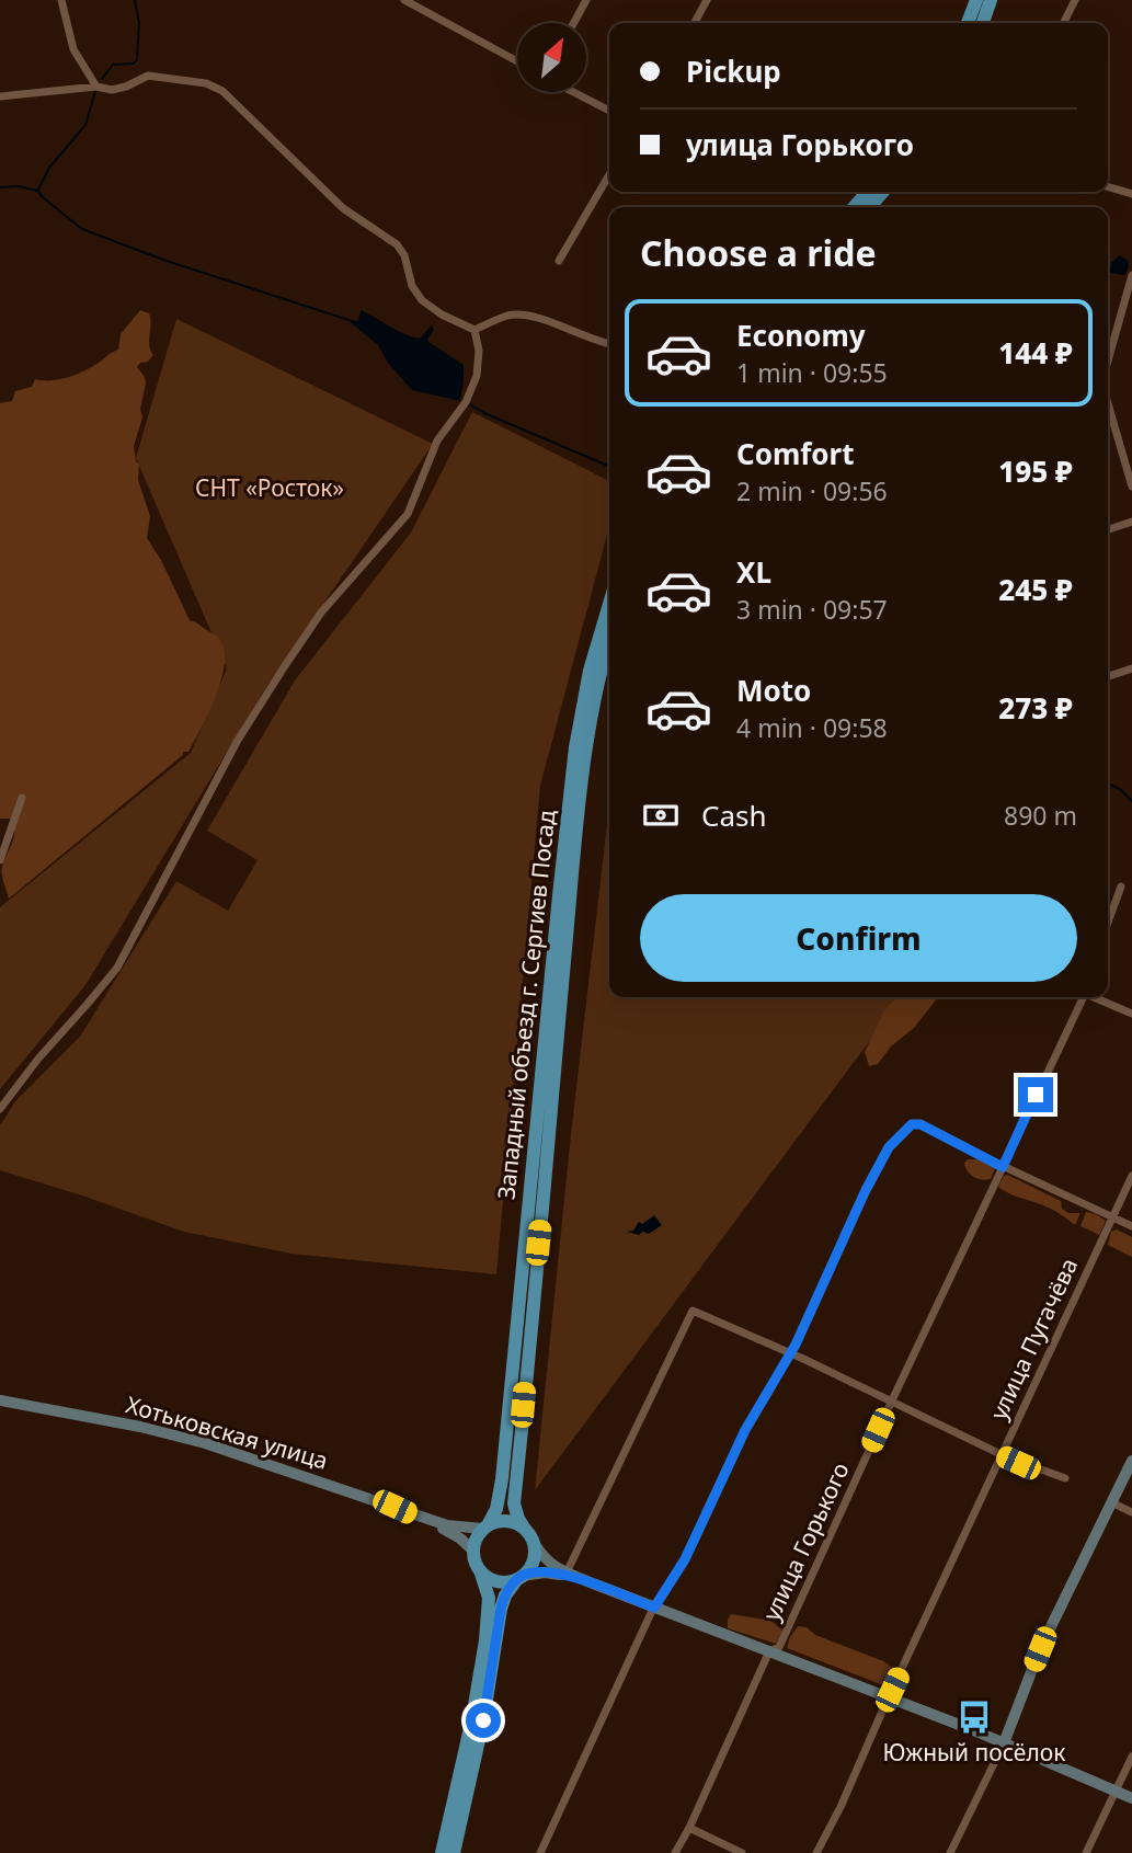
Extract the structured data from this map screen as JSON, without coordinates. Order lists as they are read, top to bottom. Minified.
{"streets":{"main road":["Западный объезд г. Сергиев Посад","Хотьковская улица"],"street":["улица Пугачёва","улица Горького"]},"parks":["СНТ «Росток»"],"places":{"bus stop":["Южный посёлок"]},"north":"top right","page":{"banner":["Pickup","улица Горького"],"heading":"Choose a ride","list":[{"name":"Economy","note":"1 min · 09:55","value":"144 ₽"},{"name":"Comfort","note":"2 min · 09:56","value":"195 ₽"},{"name":"XL","note":"3 min · 09:57","value":"245 ₽"},{"name":"Moto","note":"4 min · 09:58","value":"273 ₽"}],"pay":["Cash","890 m"],"buttons":"Confirm"}}
